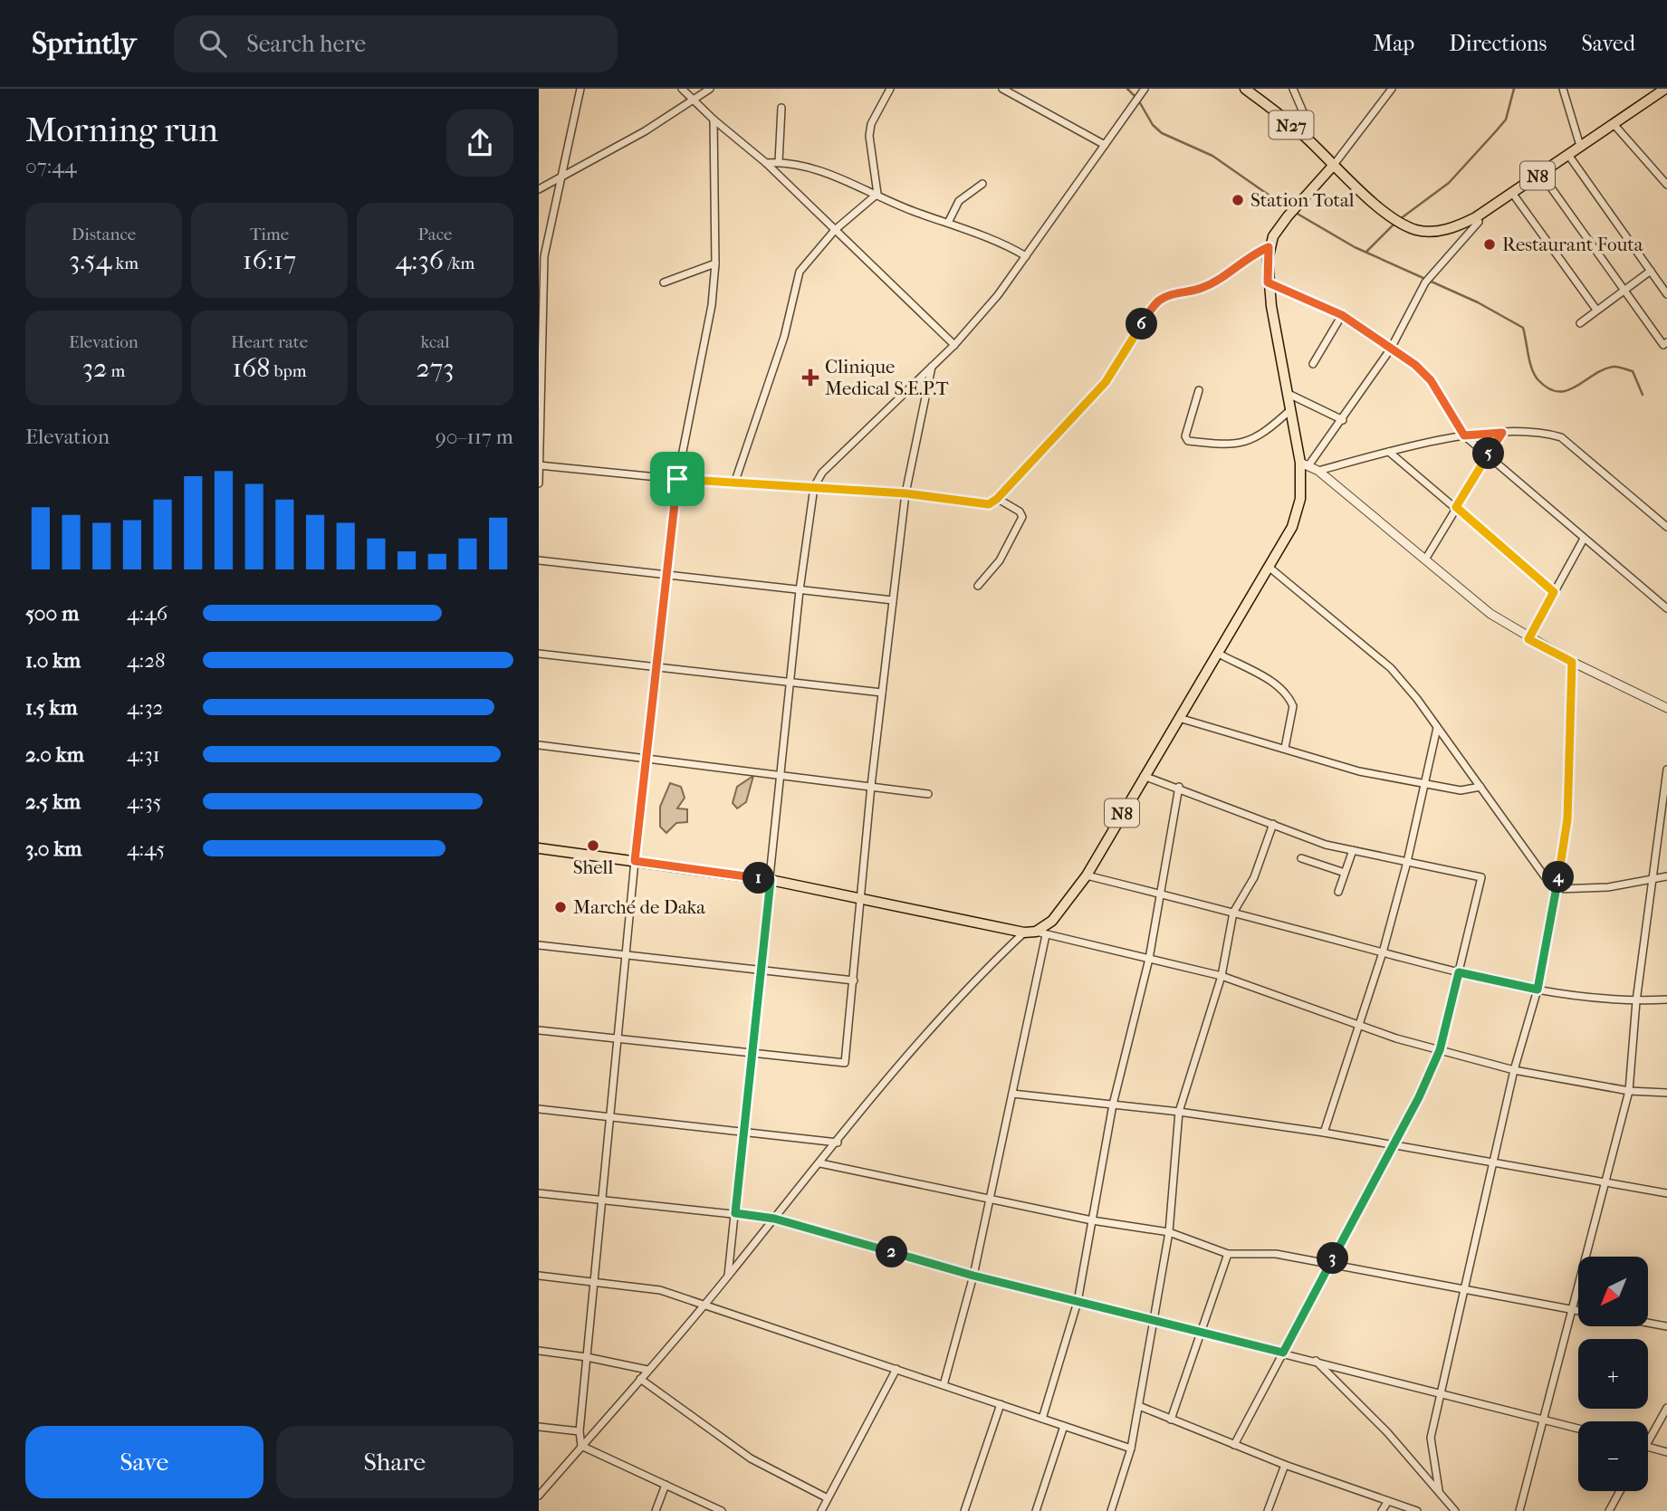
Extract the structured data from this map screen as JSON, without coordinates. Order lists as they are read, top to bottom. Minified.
{"streets":{"main road":["N27","N8"]},"crossings":[["N27","N8"]],"places":{"other":["Station Total","Restaurant Fouta","Shell","Marché de Daka"],"health":["Clinique Medical S.E.P.T"]},"north":"bottom left","page":{"header":"Sprintly","search":"Search here","nav":["Map","Directions","Saved"],"heading":["Morning run","07:44"],"stats":[["Distance","3.54 km"],["Time","16:17"],["Pace","4:36 /km"],["Elevation","32 m"],["Heart rate","168 bpm"],["kcal","273"]],"pins":["6","5","4","1","2","3"],"chart":["Elevation","90–117 m"],"list":[{"name":"500 m","note":"4:46"},{"name":"1.0 km","note":"4:28"},{"name":"1.5 km","note":"4:32"},{"name":"2.0 km","note":"4:31"},{"name":"2.5 km","note":"4:35"},{"name":"3.0 km","note":"4:45"}],"map_buttons":["+","−"],"buttons":["Save","Share"]}}
